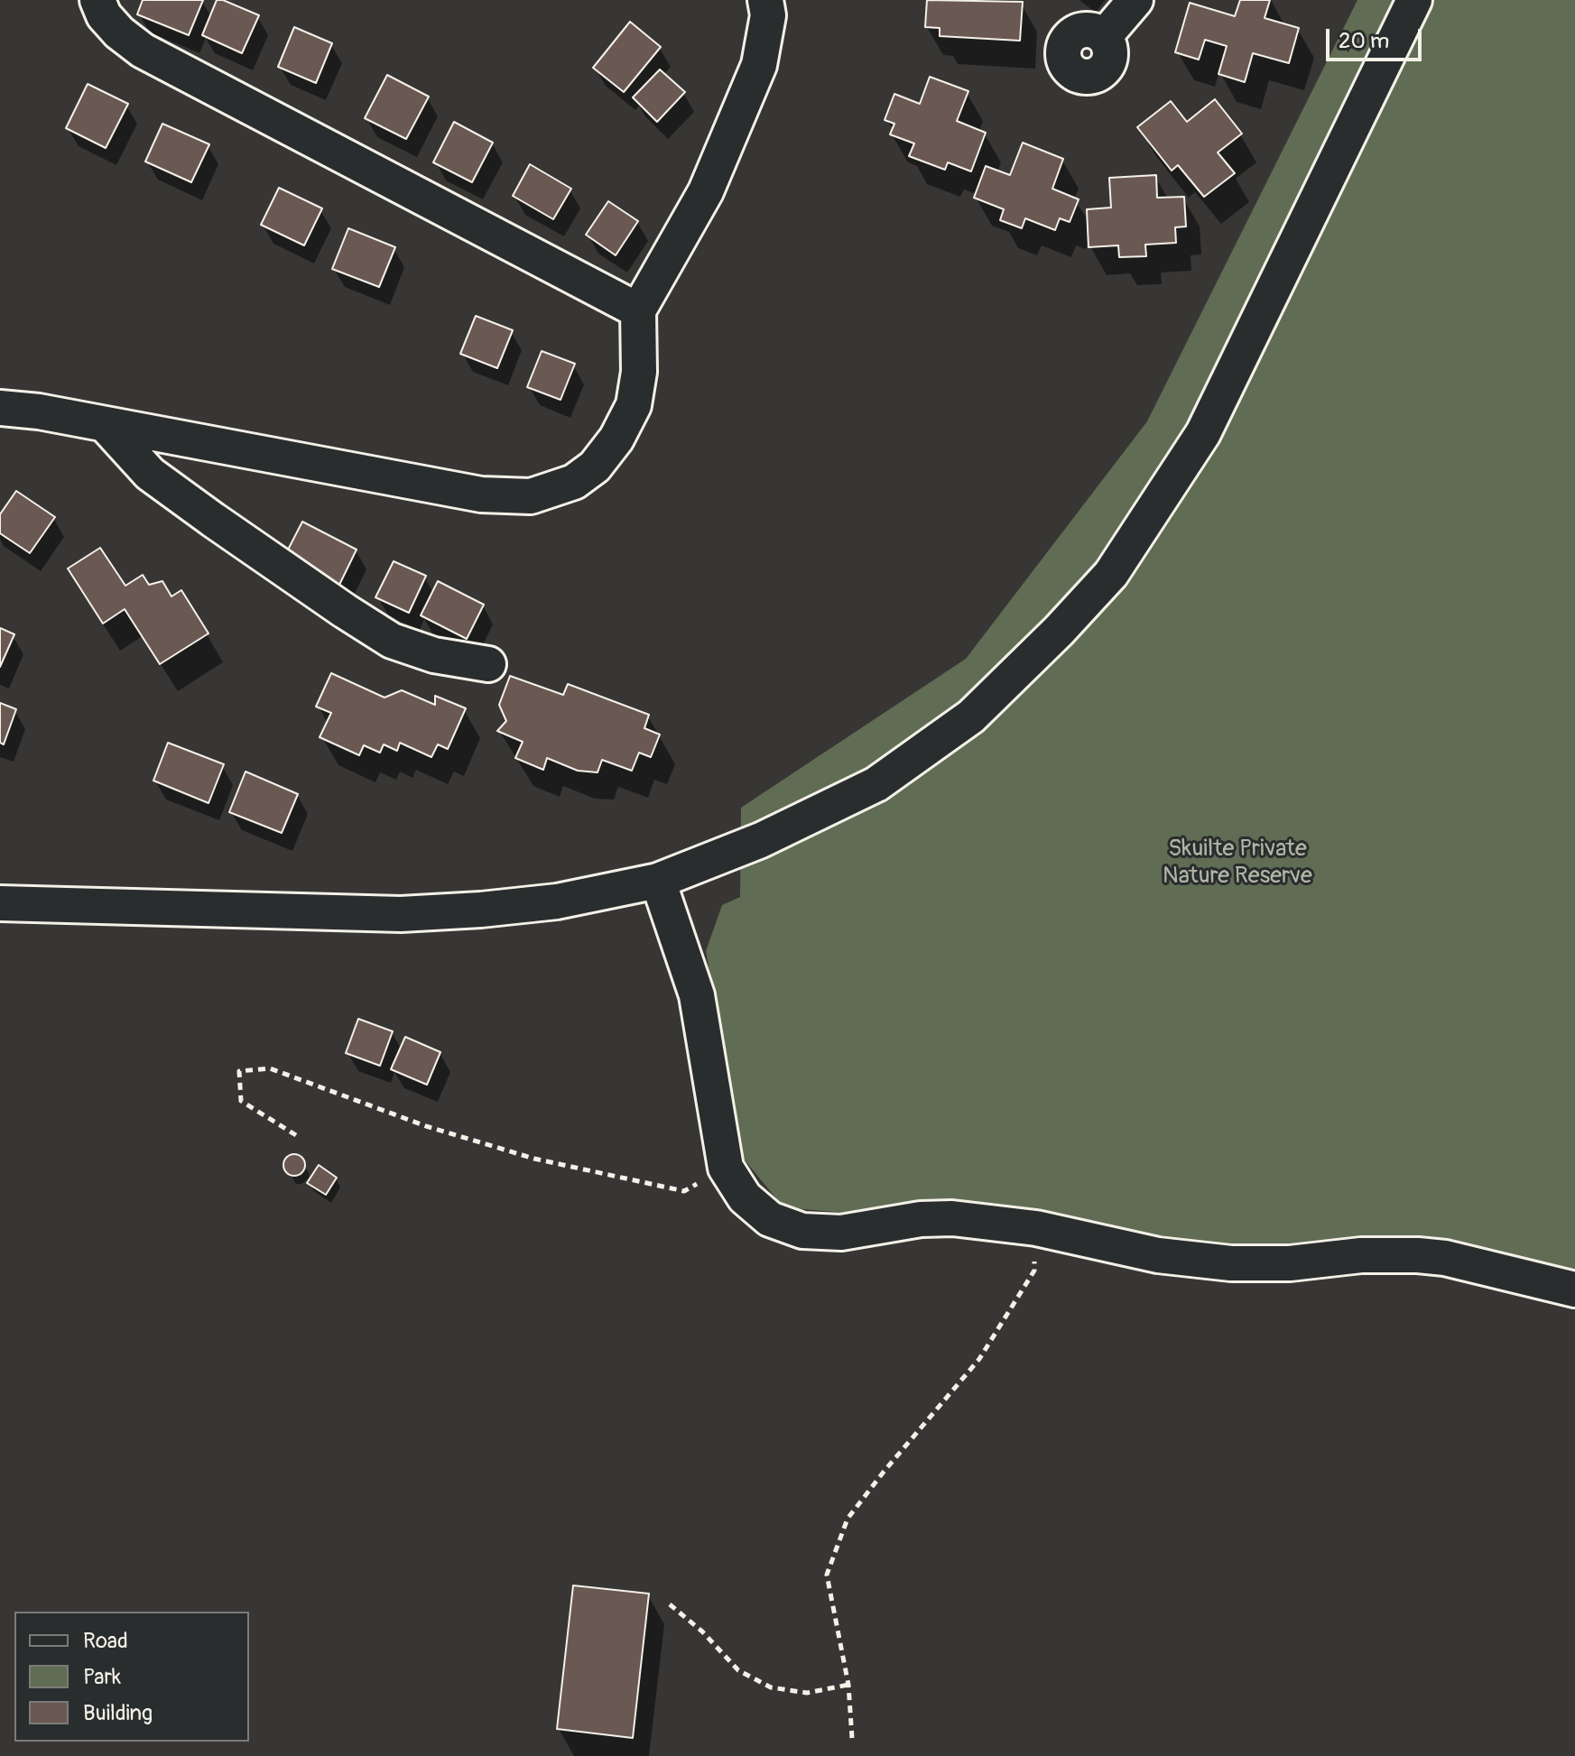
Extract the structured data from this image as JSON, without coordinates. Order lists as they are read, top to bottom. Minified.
{"parks":["Skuilte Private Nature Reserve"],"legend":["Road","Park","Building"],"scale_bar":"20 m"}
